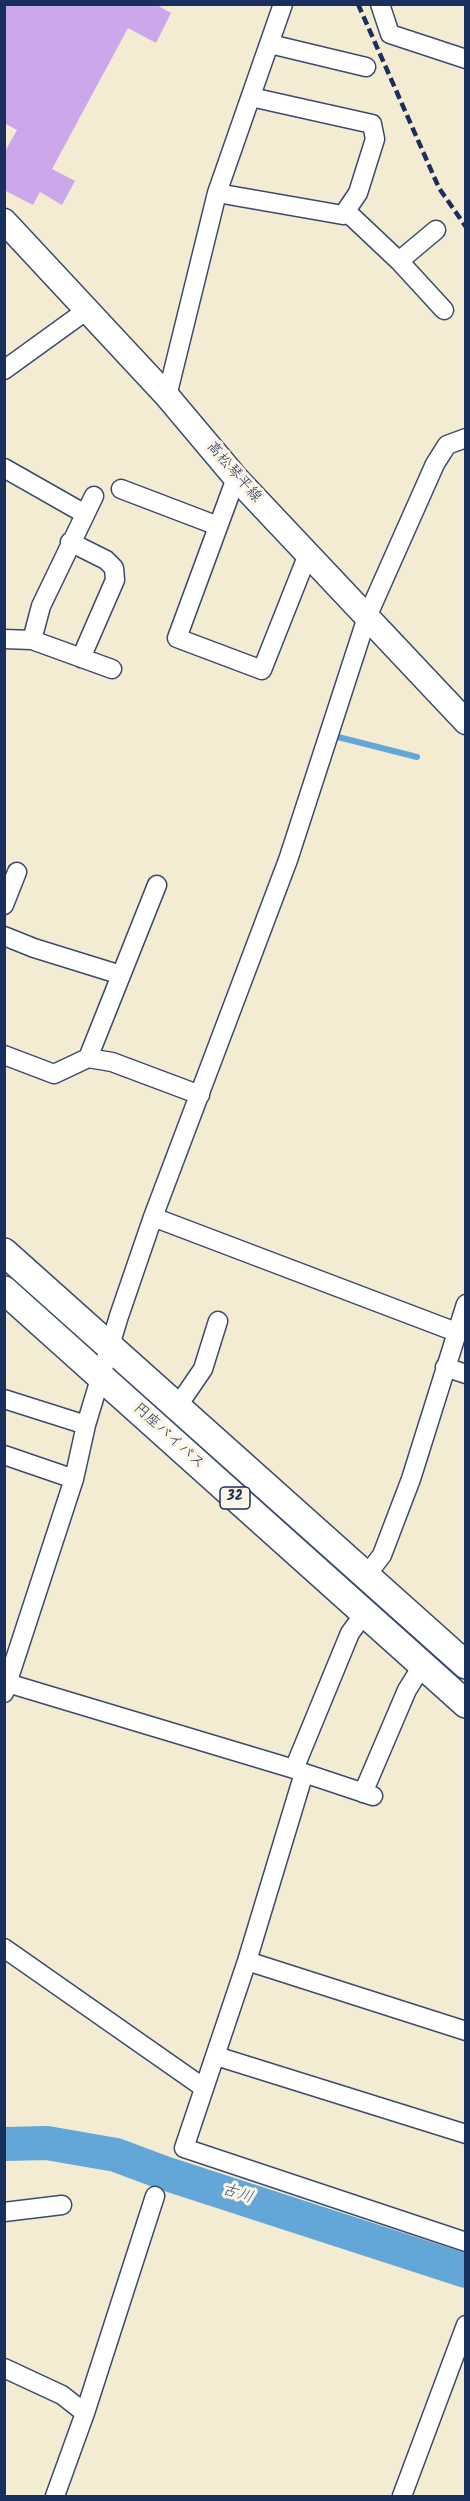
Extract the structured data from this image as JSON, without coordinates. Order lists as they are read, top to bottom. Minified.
{"streets":{"highway":["円座バイパス","32"],"main road":["高松琴平線"]},"water":["古川"]}
